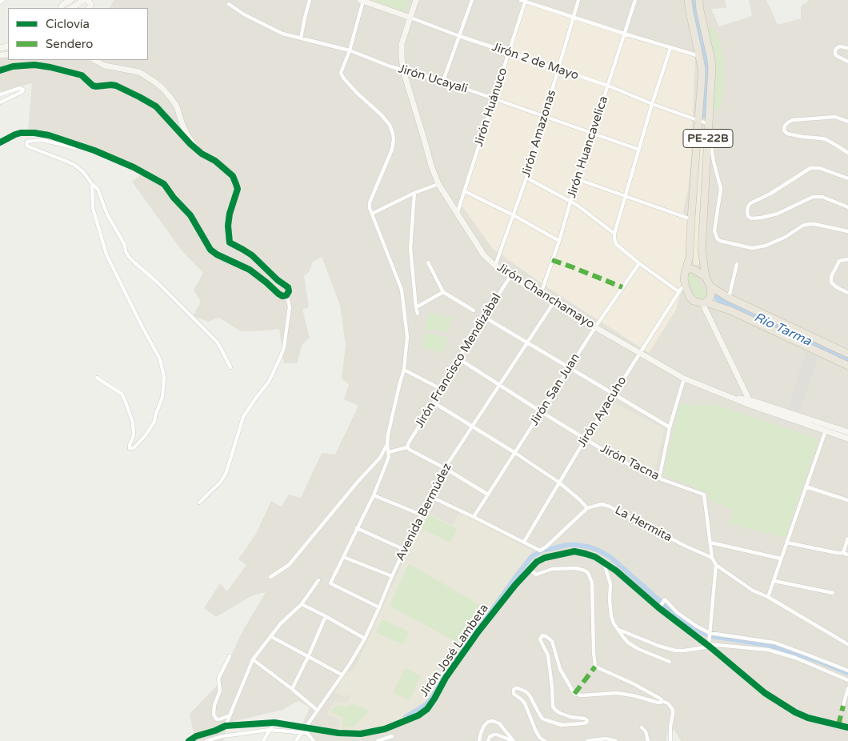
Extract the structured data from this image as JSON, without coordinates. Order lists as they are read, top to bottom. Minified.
{"streets":{"highway":["PE-22B"],"main road":["Jirón 2 de Mayo","Jirón Chanchamayo"],"street":["Jirón Ucayali","Jirón Huánuco","Jirón Amazonas","Jirón Huancavelica","Jirón Francisco Mendizábal","Jirón San Juan","Jirón Ayacuho","Jirón Tacna","Avenida Bermúdez","La Hermita","Jirón José Lambeta"]},"crossings":[["Jirón 2 de Mayo","Jirón Huánuco"],["Jirón 2 de Mayo","Jirón Amazonas"],["Jirón 2 de Mayo","PE-22B"],["Jirón 2 de Mayo","Jirón Huancavelica"],["Jirón 2 de Mayo","Jirón Chanchamayo"],["Jirón Ucayali","Jirón Huánuco"],["Jirón Ucayali","Jirón Amazonas"],["Jirón Ucayali","Jirón Huancavelica"],["Jirón Ucayali","Jirón Chanchamayo"],["Jirón Huánuco","Jirón Chanchamayo"],["Jirón Amazonas","Jirón Chanchamayo"],["PE-22B","Jirón Ayacuho"],["Jirón Huancavelica","Jirón Chanchamayo"],["Jirón Chanchamayo","Jirón Francisco Mendizábal"],["Jirón Chanchamayo","Jirón San Juan"],["Jirón Chanchamayo","Jirón Ayacuho"],["Jirón Chanchamayo","Avenida Bermúdez"],["Jirón Francisco Mendizábal","Jirón Tacna"],["Jirón San Juan","Jirón Tacna"],["Jirón Ayacuho","Jirón Tacna"],["Jirón Tacna","Avenida Bermúdez"],["Avenida Bermúdez","Jirón José Lambeta"]],"water":["Río Tarma"],"legend":["Ciclovía","Sendero"]}
